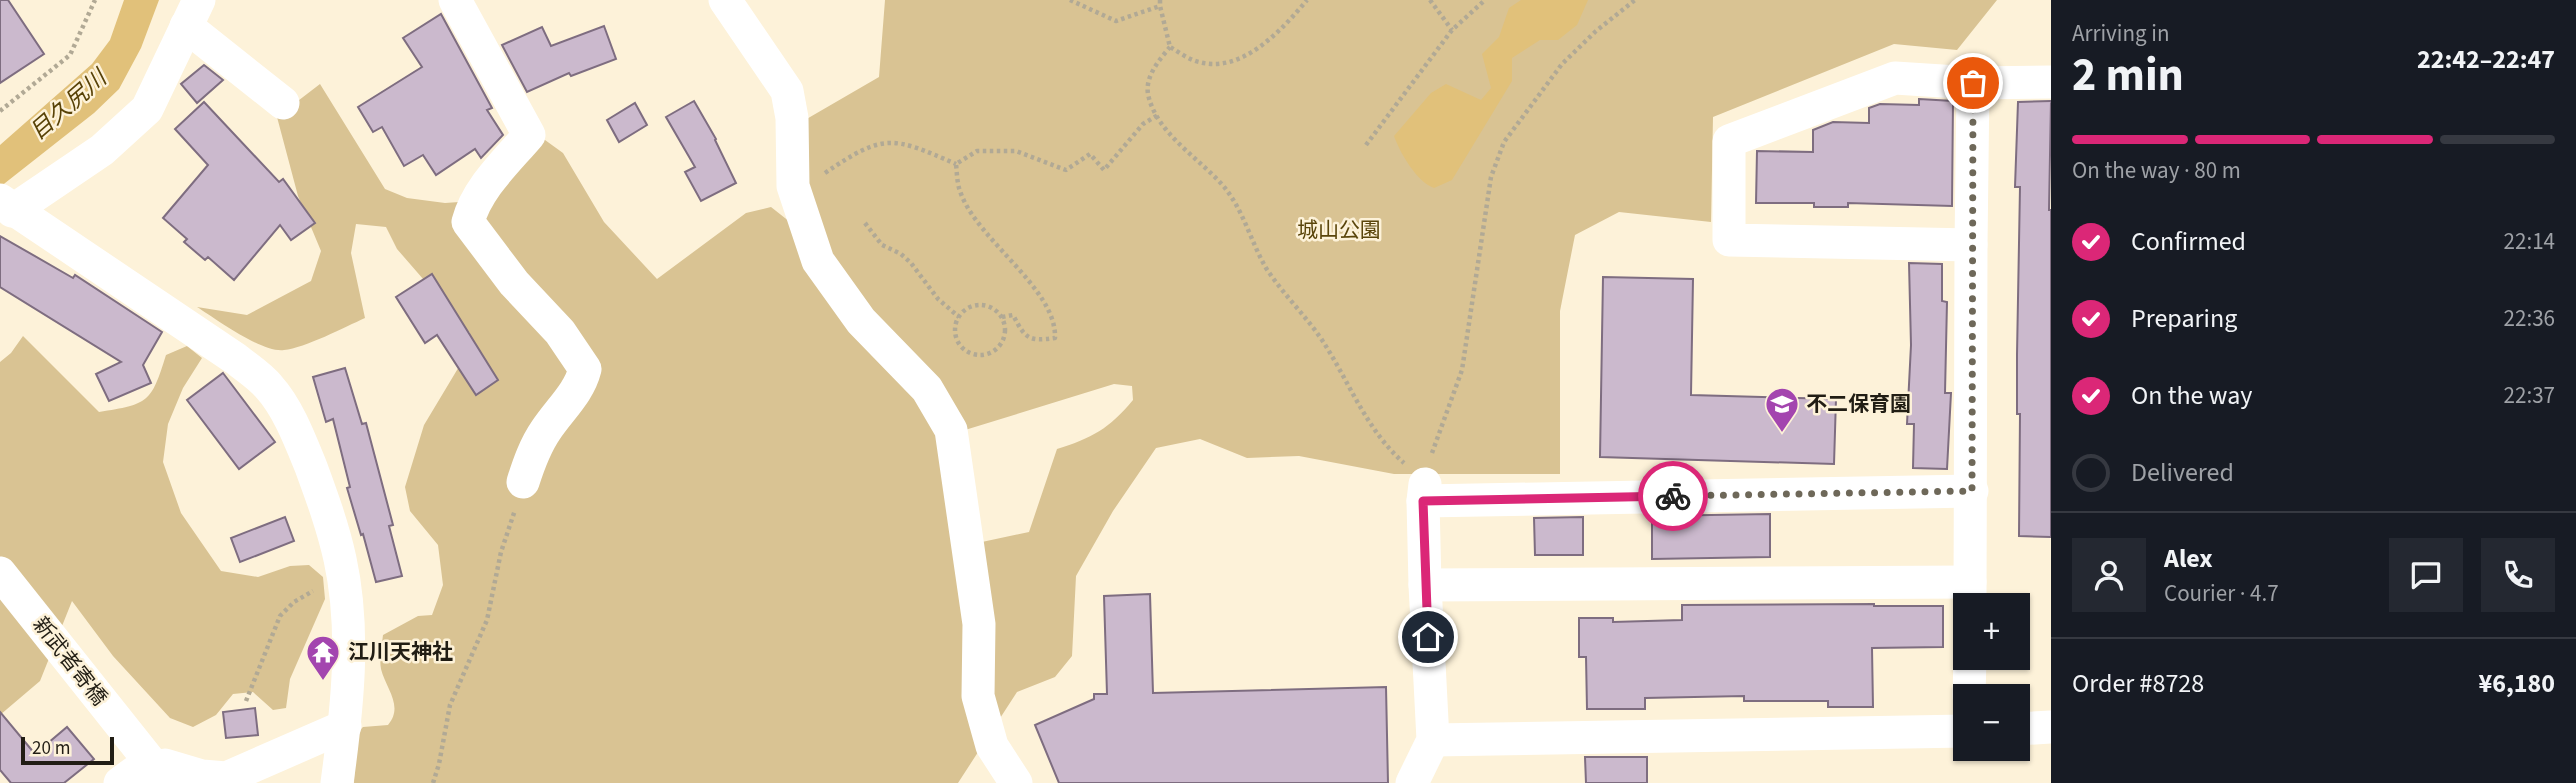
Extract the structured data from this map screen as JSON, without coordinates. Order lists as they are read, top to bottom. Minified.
{"streets":{"street":["新武者寄橋"]},"water":["目久尻川"],"parks":["城山公園"],"places":{"school or university":["不二保育園"],"temple":["江川天神社"]},"scale_bar":"20 m","page":{"heading":["2 min","Arriving in","22:42–22:47"],"panel":["Alex","Courier · 4.7","Order #8728","¥6,180"],"bar":"On the way · 80 m","list":[["Confirmed","22:14"],["Preparing","22:36"],["On the way","22:37"],"Delivered"],"map_buttons":["+","−"],"scale":"20 m"}}
